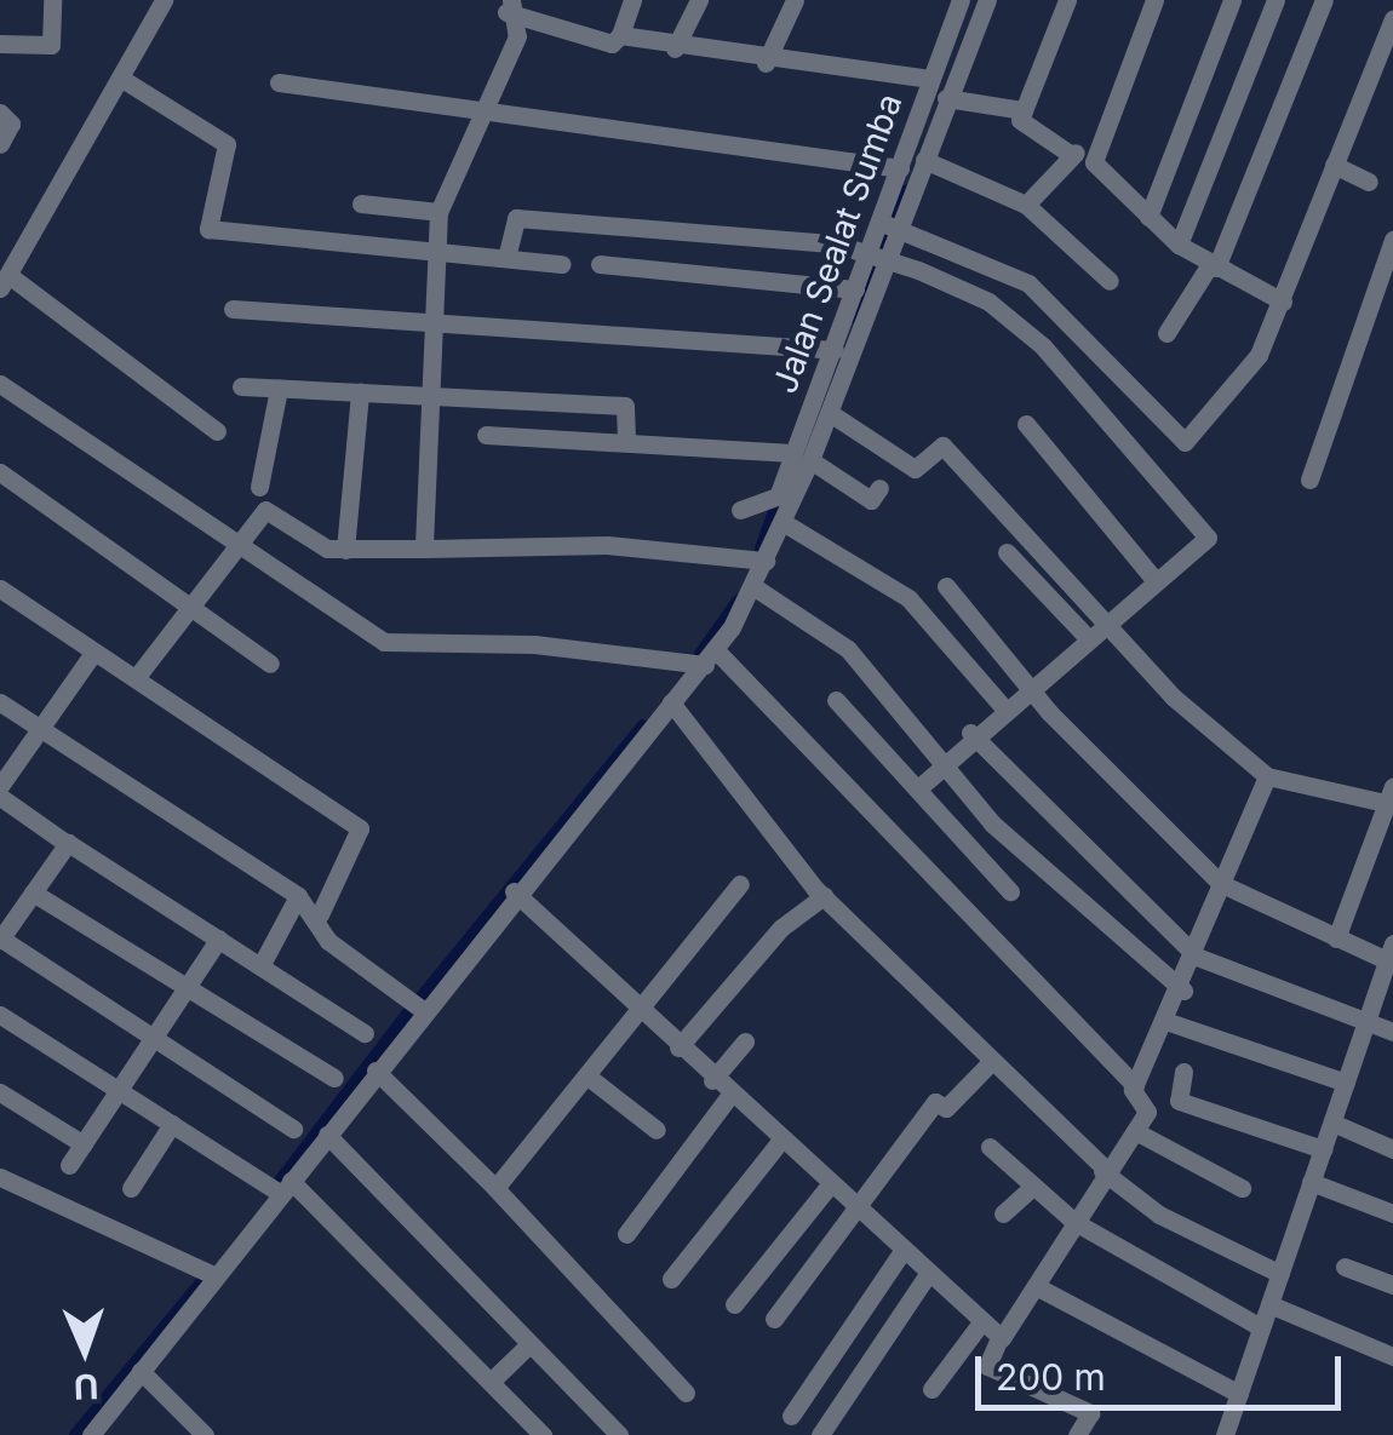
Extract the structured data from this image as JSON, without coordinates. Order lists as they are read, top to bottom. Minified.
{"streets":{"street":["Jalan Sealat Sumba"]},"scale_bar":"200 m","north":"bottom"}
